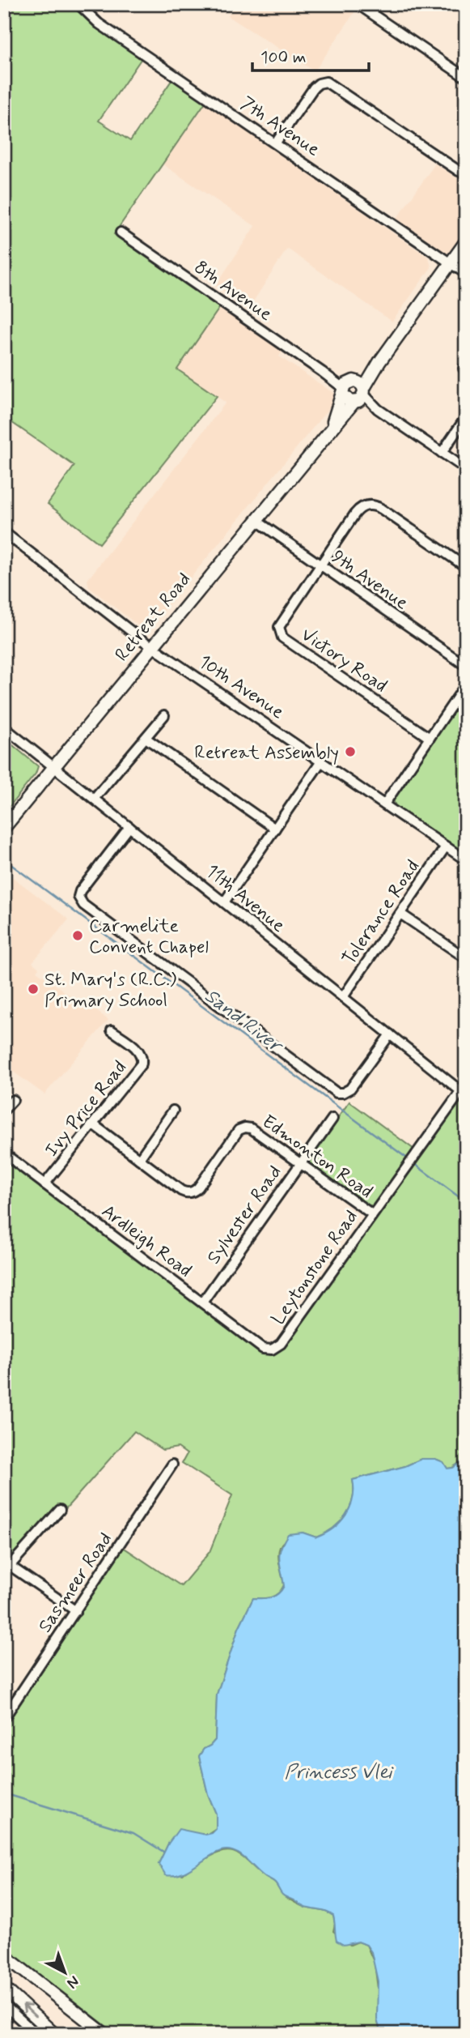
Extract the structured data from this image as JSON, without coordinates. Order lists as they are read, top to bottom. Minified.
{"streets":{"main road":["Retreat Road"],"street":["7th Avenue","8th Avenue","9th Avenue","Victory Road","10th Avenue","11th Avenue","Tolerance Road","Ivy Price Road","Edmonton Road","Sylvester Road","Ardleigh Road","Leytonstone Road","Sasmeer Road"]},"crossings":[["7th Avenue","Retreat Road"],["8th Avenue","Retreat Road"],["9th Avenue","Retreat Road"],["9th Avenue","Victory Road"],["Retreat Road","10th Avenue"],["Retreat Road","11th Avenue"],["10th Avenue","Tolerance Road"],["11th Avenue","Tolerance Road"],["11th Avenue","Leytonstone Road"],["Ivy Price Road","Edmonton Road"],["Ivy Price Road","Ardleigh Road"],["Edmonton Road","Sylvester Road"],["Edmonton Road","Leytonstone Road"],["Sylvester Road","Ardleigh Road"],["Ardleigh Road","Leytonstone Road"]],"water":["Sand River","Princess Vlei"],"places":["Retreat Assembly","Carmelite Convent Chapel","St. Mary's (R.C.) Primary School"],"scale_bar":"100 m","north":"bottom right"}
